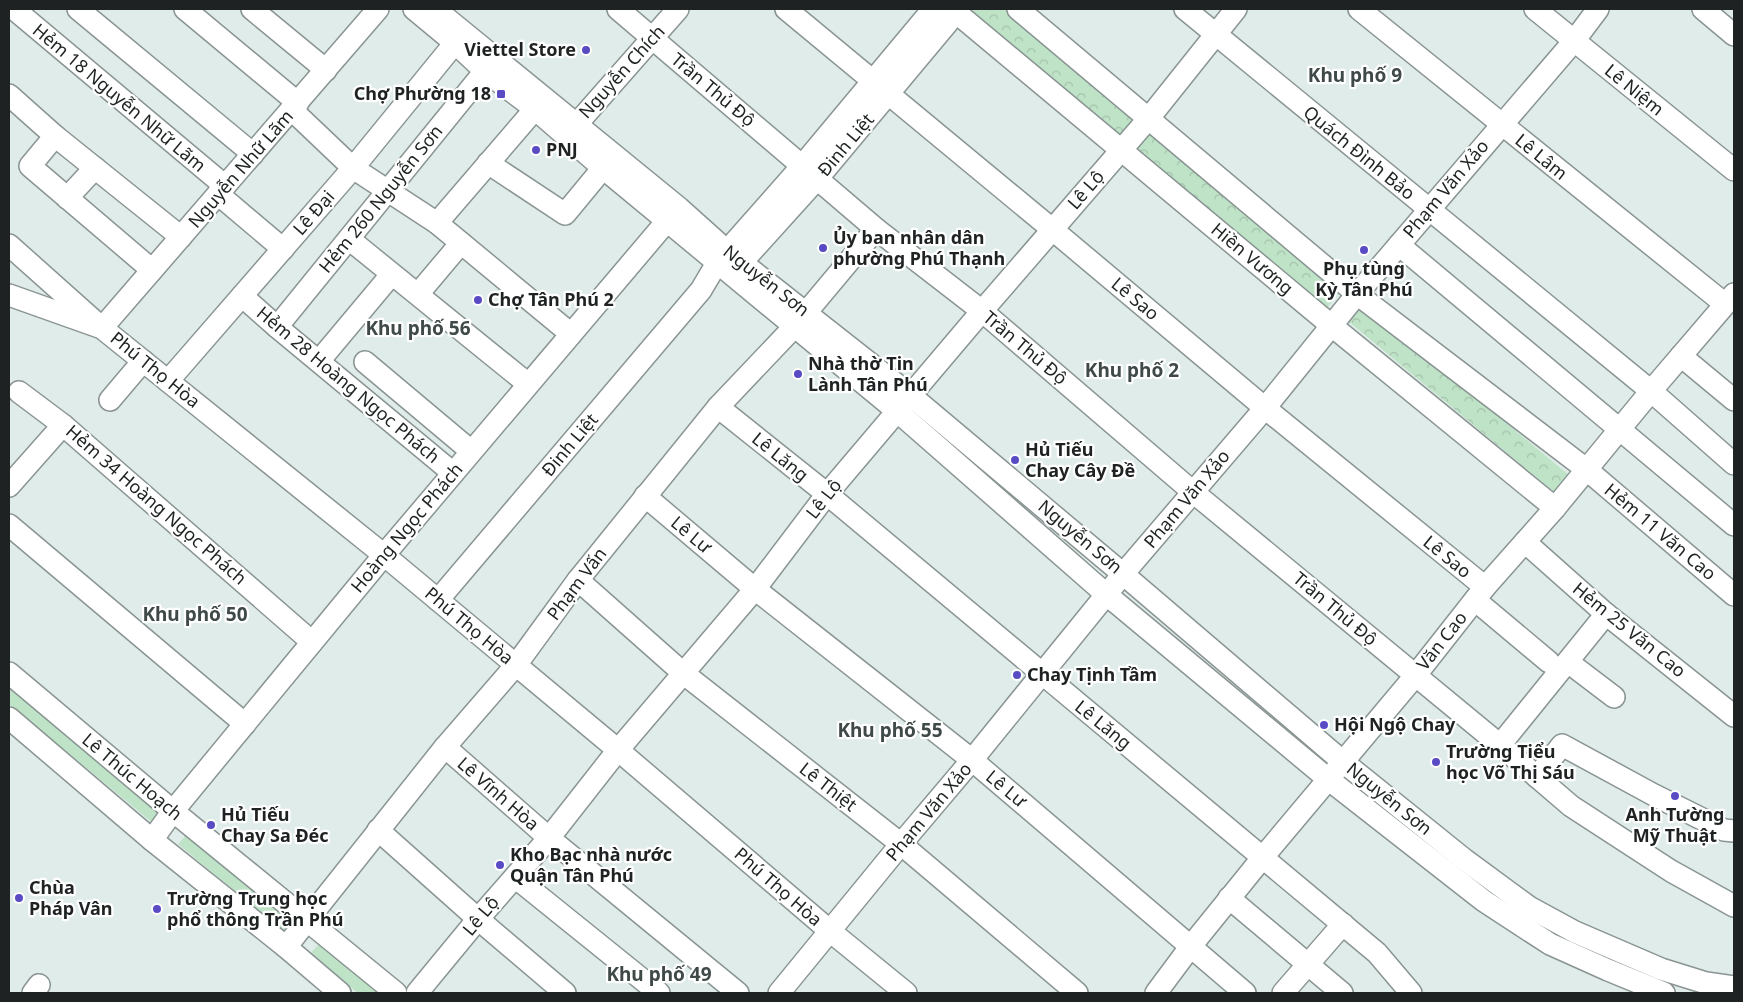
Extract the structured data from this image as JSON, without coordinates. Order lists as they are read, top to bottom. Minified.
{"streets":{"street":["Nguyễn Chích","Trần Thủ Độ","Lê Niệm","Hẻm 18 Nguyễn Nhữ Lãm","Đinh Liệt","Quách Đình Bảo","Lê Lâm","Nguyễn Nhữ Lãm","Phạm Văn Xảo","Lê Lộ","Hẻm 260 Nguyễn Sơn","Lê Đại","Hiền Vương","Nguyễn Sơn","Lê Sao","Phú Thọ Hòa","Hẻm 28 Hoàng Ngọc Phách","Lê Lăng","Hẻm 34 Hoàng Ngọc Phách","Hoàng Ngọc Phách","Hẻm 11 Văn Cao","Lê Lư","Phạm Vấn","Hẻm 25 Văn Cao","Văn Cao","Lê Thúc Hoạch","Lê Thiệt","Lê Vĩnh Hòa"]},"crossings":[["Nguyễn Chích","Trần Thủ Độ"],["Nguyễn Chích","Nguyễn Sơn"],["Trần Thủ Độ","Đinh Liệt"],["Trần Thủ Độ","Phạm Văn Xảo"],["Trần Thủ Độ","Lê Lộ"],["Trần Thủ Độ","Phạm Vấn"],["Trần Thủ Độ","Văn Cao"],["Lê Niệm","Phạm Văn Xảo"],["Hẻm 18 Nguyễn Nhữ Lãm","Nguyễn Nhữ Lãm"],["Hẻm 18 Nguyễn Nhữ Lãm","Lê Đại"],["Đinh Liệt","Hiền Vương"],["Đinh Liệt","Nguyễn Sơn"],["Đinh Liệt","Lê Sao"],["Đinh Liệt","Phú Thọ Hòa"],["Quách Đình Bảo","Phạm Văn Xảo"],["Quách Đình Bảo","Lê Lộ"],["Quách Đình Bảo","Văn Cao"],["Lê Lâm","Phạm Văn Xảo"],["Lê Lâm","Văn Cao"],["Nguyễn Nhữ Lãm","Phú Thọ Hòa"],["Phạm Văn Xảo","Hiền Vương"],["Phạm Văn Xảo","Nguyễn Sơn"],["Phạm Văn Xảo","Lê Sao"],["Phạm Văn Xảo","Phú Thọ Hòa"],["Phạm Văn Xảo","Lê Lăng"],["Phạm Văn Xảo","Lê Lư"],["Phạm Văn Xảo","Lê Thiệt"],["Lê Lộ","Hiền Vương"],["Lê Lộ","Nguyễn Sơn"],["Lê Lộ","Lê Sao"],["Lê Lộ","Phú Thọ Hòa"],["Lê Lộ","Lê Lăng"],["Lê Lộ","Lê Lư"],["Lê Lộ","Lê Thiệt"],["Lê Lộ","Lê Vĩnh Hòa"],["Hẻm 260 Nguyễn Sơn","Nguyễn Sơn"],["Hẻm 260 Nguyễn Sơn","Hẻm 28 Hoàng Ngọc Phách"],["Lê Đại","Nguyễn Sơn"],["Lê Đại","Phú Thọ Hòa"],["Lê Đại","Hẻm 28 Hoàng Ngọc Phách"],["Hiền Vương","Văn Cao"],["Nguyễn Sơn","Hoàng Ngọc Phách"],["Nguyễn Sơn","Phạm Vấn"],["Nguyễn Sơn","Văn Cao"],["Lê Sao","Văn Cao"],["Phú Thọ Hòa","Hoàng Ngọc Phách"],["Phú Thọ Hòa","Phạm Vấn"],["Hẻm 28 Hoàng Ngọc Phách","Hoàng Ngọc Phách"],["Lê Lăng","Phạm Vấn"],["Lê Lăng","Văn Cao"],["Hẻm 34 Hoàng Ngọc Phách","Hoàng Ngọc Phách"],["Hoàng Ngọc Phách","Lê Thúc Hoạch"],["Hẻm 11 Văn Cao","Văn Cao"],["Lê Lư","Phạm Vấn"],["Lê Lư","Văn Cao"],["Phạm Vấn","Lê Thúc Hoạch"],["Phạm Vấn","Lê Thiệt"],["Phạm Vấn","Lê Vĩnh Hòa"],["Hẻm 25 Văn Cao","Văn Cao"]],"districts":["Khu phố 9","Khu phố 56","Khu phố 2","Khu phố 50","Khu phố 55","Khu phố 49"],"places":{"other":["Viettel Store","PNJ","Ủy ban nhân dân phường Phú Thạnh","Phụ tùng Kỳ Tân Phú","Chợ Tân Phú 2","Nhà thờ Tin Lành Tân Phú","Hủ Tiếu Chay Cây Đề","Chay Tịnh Tầm","Hội Ngộ Chay","Trường Tiểu học Võ Thị Sáu","Anh Tường Mỹ Thuật","Hủ Tiếu Chay Sa Đéc","Kho Bạc nhà nước Quận Tân Phú","Chùa Pháp Vân","Trường Trung học phổ thông Trần Phú"],"transit":["Chợ Phường 18"]}}
